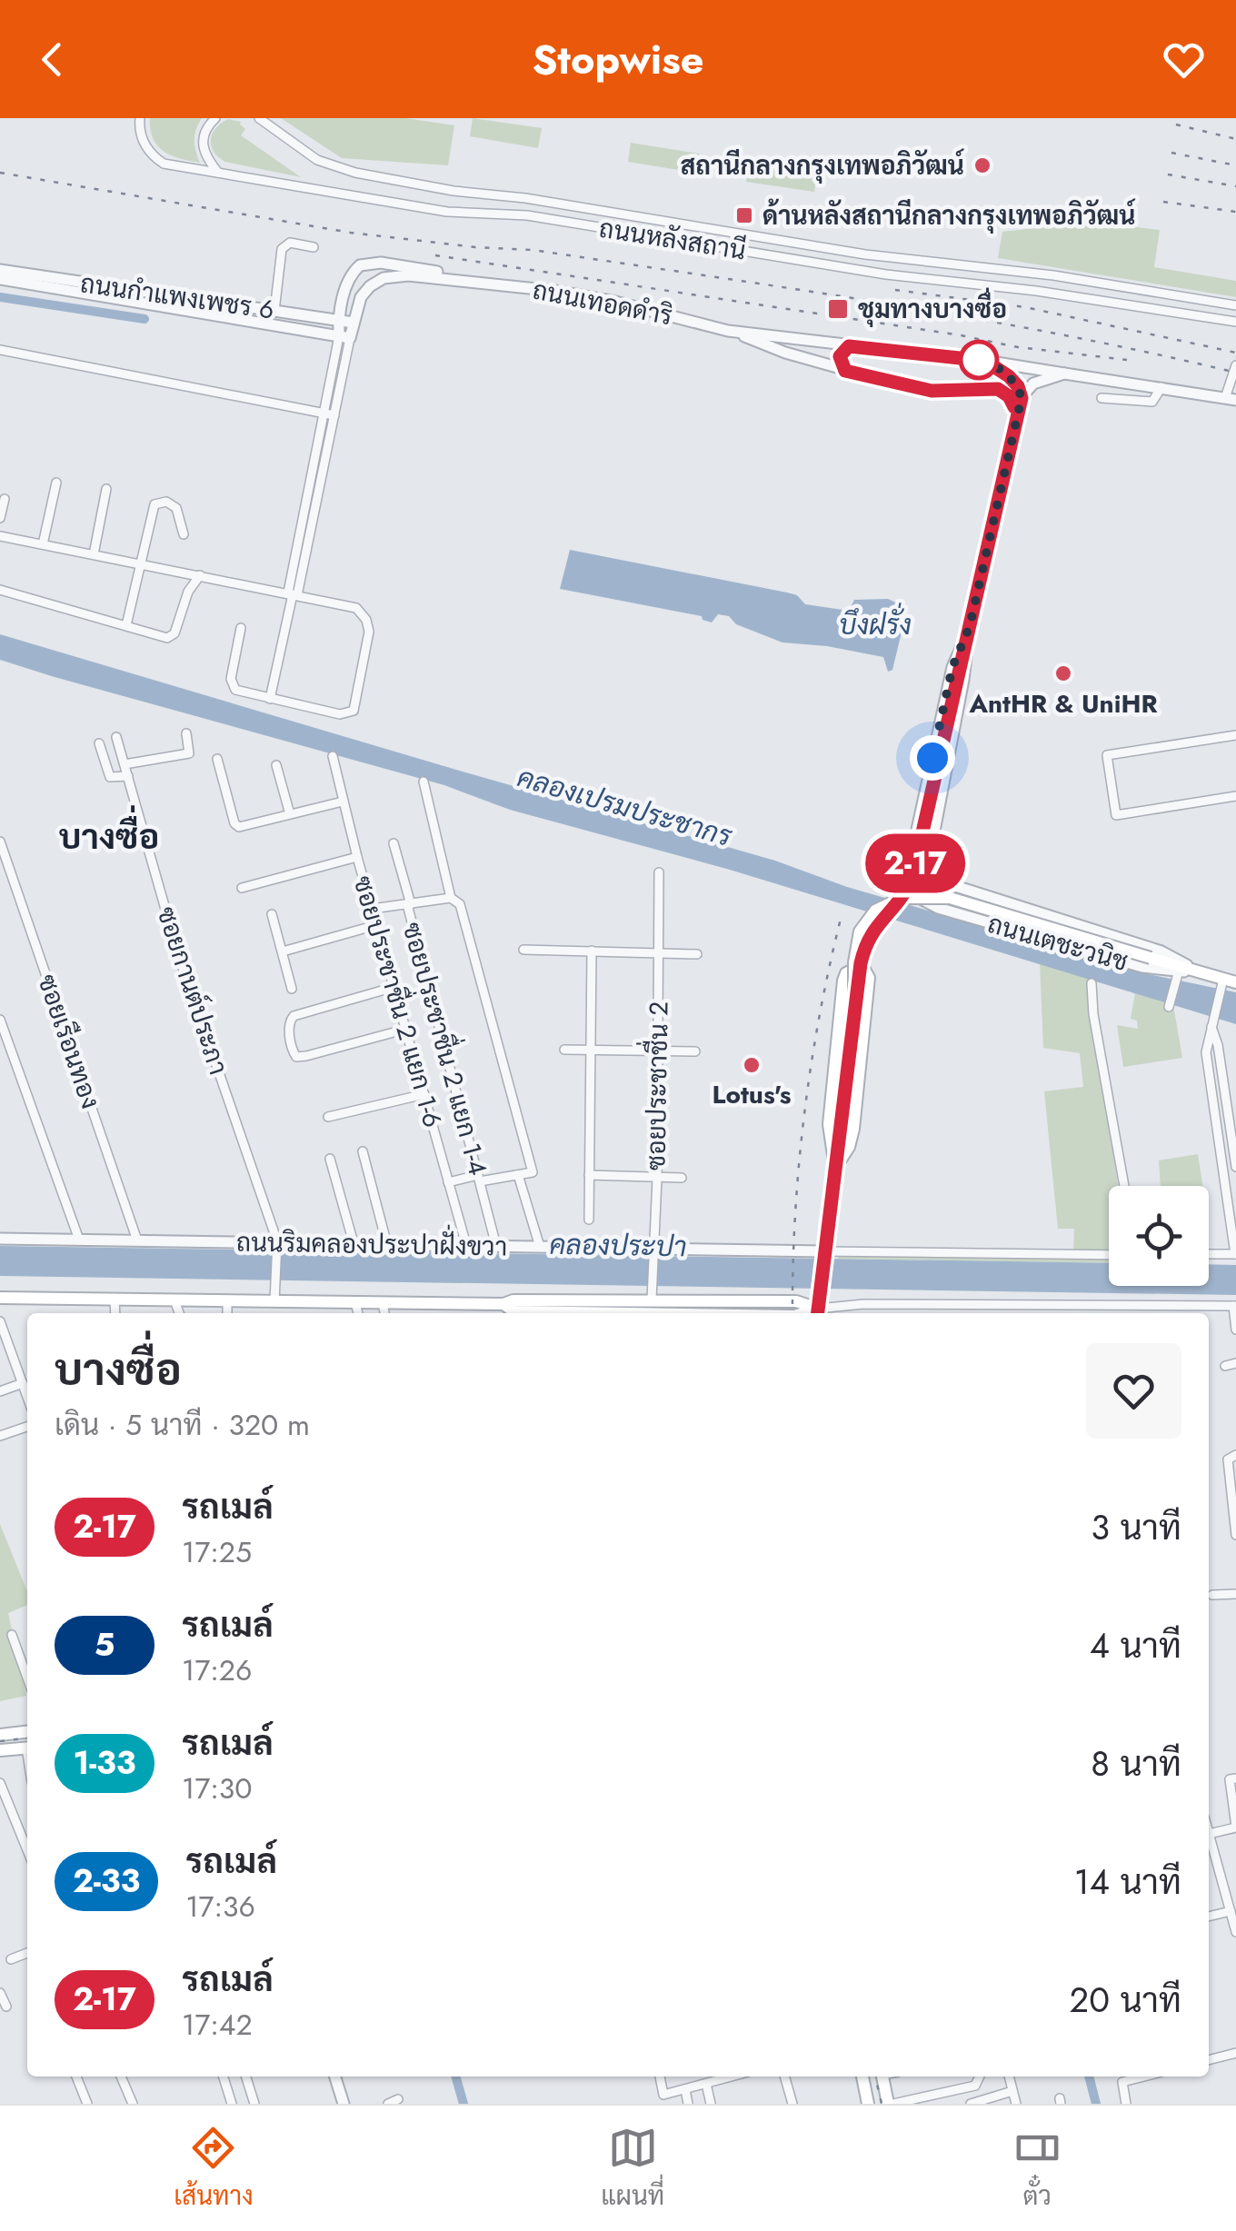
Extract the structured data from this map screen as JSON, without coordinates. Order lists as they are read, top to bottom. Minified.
{"streets":{"main road":["ถนนเตชะวนิช"],"street":["ถนนหลังสถานี","ถนนกำแพงเพชร 6","ถนนเทอดดำริ","ซอยกานต์ประภา","ซอยประชาชื่น 2 แยก 1-6","ซอยเรือนทอง","ซอยประชาชื่น 2 แยก 1-4","ซอยประชาชื่น 2","ถนนริมคลองประปาฝั่งขวา"]},"crossings":[["ถนนกำแพงเพชร 6","ถนนเทอดดำริ"],["ซอยกานต์ประภา","ถนนริมคลองประปาฝั่งขวา"],["ซอยประชาชื่น 2 แยก 1-6","ถนนริมคลองประปาฝั่งขวา"],["ซอยเรือนทอง","ถนนริมคลองประปาฝั่งขวา"],["ซอยประชาชื่น 2 แยก 1-4","ถนนริมคลองประปาฝั่งขวา"],["ซอยประชาชื่น 2","ถนนริมคลองประปาฝั่งขวา"]],"districts":["บางซื่อ"],"water":["บึงฝรั่ง","คลองเปรมประชากร","คลองประปา"],"places":{"other":["สถานีกลางกรุงเทพอภิวัฒน์","AntHR & UniHR","Lotus's"],"transit":["ด้านหลังสถานีกลางกรุงเทพอภิวัฒน์","ชุมทางบางซื่อ"]},"lines":["bus line 2-17"],"page":{"header":"Stopwise","on_map":"2-17","heading":["บางซื่อ","เดิน · 5 นาที · 320 m"],"list":[{"mark":"2-17","name":"รถเมล์","note":"17:25","value":"3 นาที"},{"mark":"5","name":"รถเมล์","note":"17:26","value":"4 นาที"},{"mark":"1-33","name":"รถเมล์","note":"17:30","value":"8 นาที"},{"mark":"2-33","name":"รถเมล์","note":"17:36","value":"14 นาที"},{"mark":"2-17","name":"รถเมล์","note":"17:42","value":"20 นาที"}],"tabs":["เส้นทาง","แผนที่","ตั๋ว"]}}
